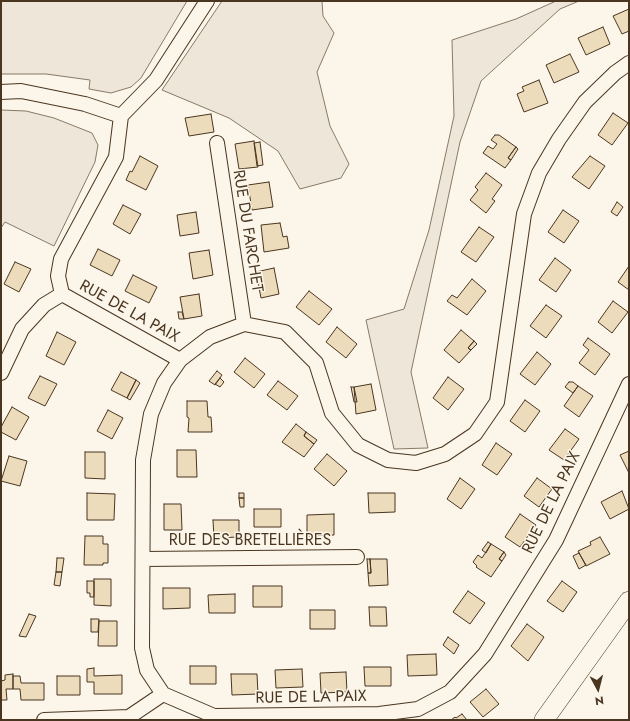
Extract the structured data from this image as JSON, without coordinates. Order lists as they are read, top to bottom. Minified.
{"streets":{"street":["RUE DU FARCHET","RUE DE LA PAIX","RUE DES BRETELLIÈRES"]},"crossings":[["RUE DU FARCHET","RUE DE LA PAIX"],["RUE DE LA PAIX","RUE DES BRETELLIÈRES"]],"north":"bottom"}
